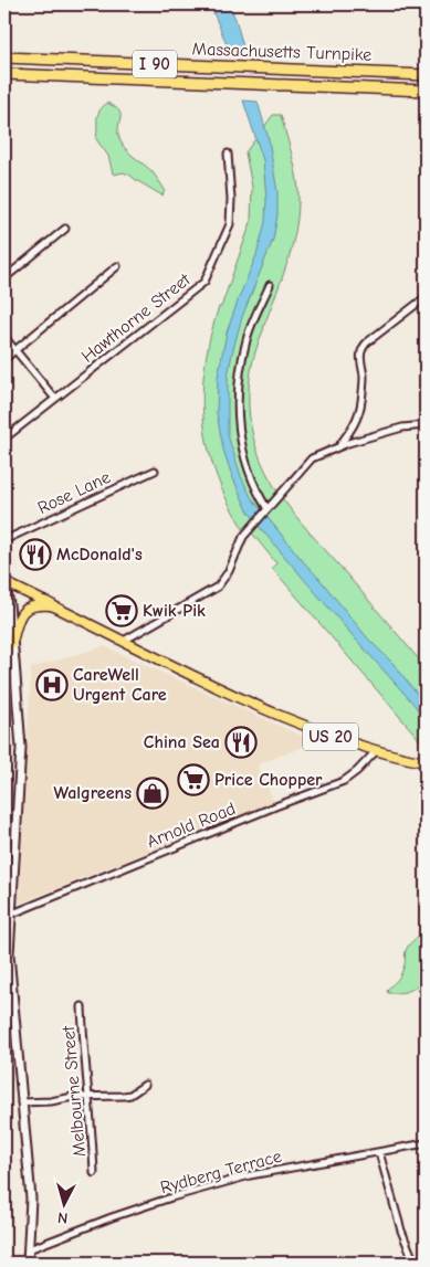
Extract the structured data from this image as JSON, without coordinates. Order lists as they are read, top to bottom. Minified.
{"streets":{"highway":["Massachusetts Turnpike","I 90"],"main road":["US 20"],"street":["Hawthorne Street","Rose Lane","Arnold Road","Melbourne Street","Rydberg Terrace"]},"crossings":[["US 20","Arnold Road"]],"places":{"restaurant":["McDonald's","China Sea"],"supermarket":["Kwik Pik","Price Chopper"],"hospital":["CareWell Urgent Care"],"shop":["Walgreens"]},"north":"bottom"}
